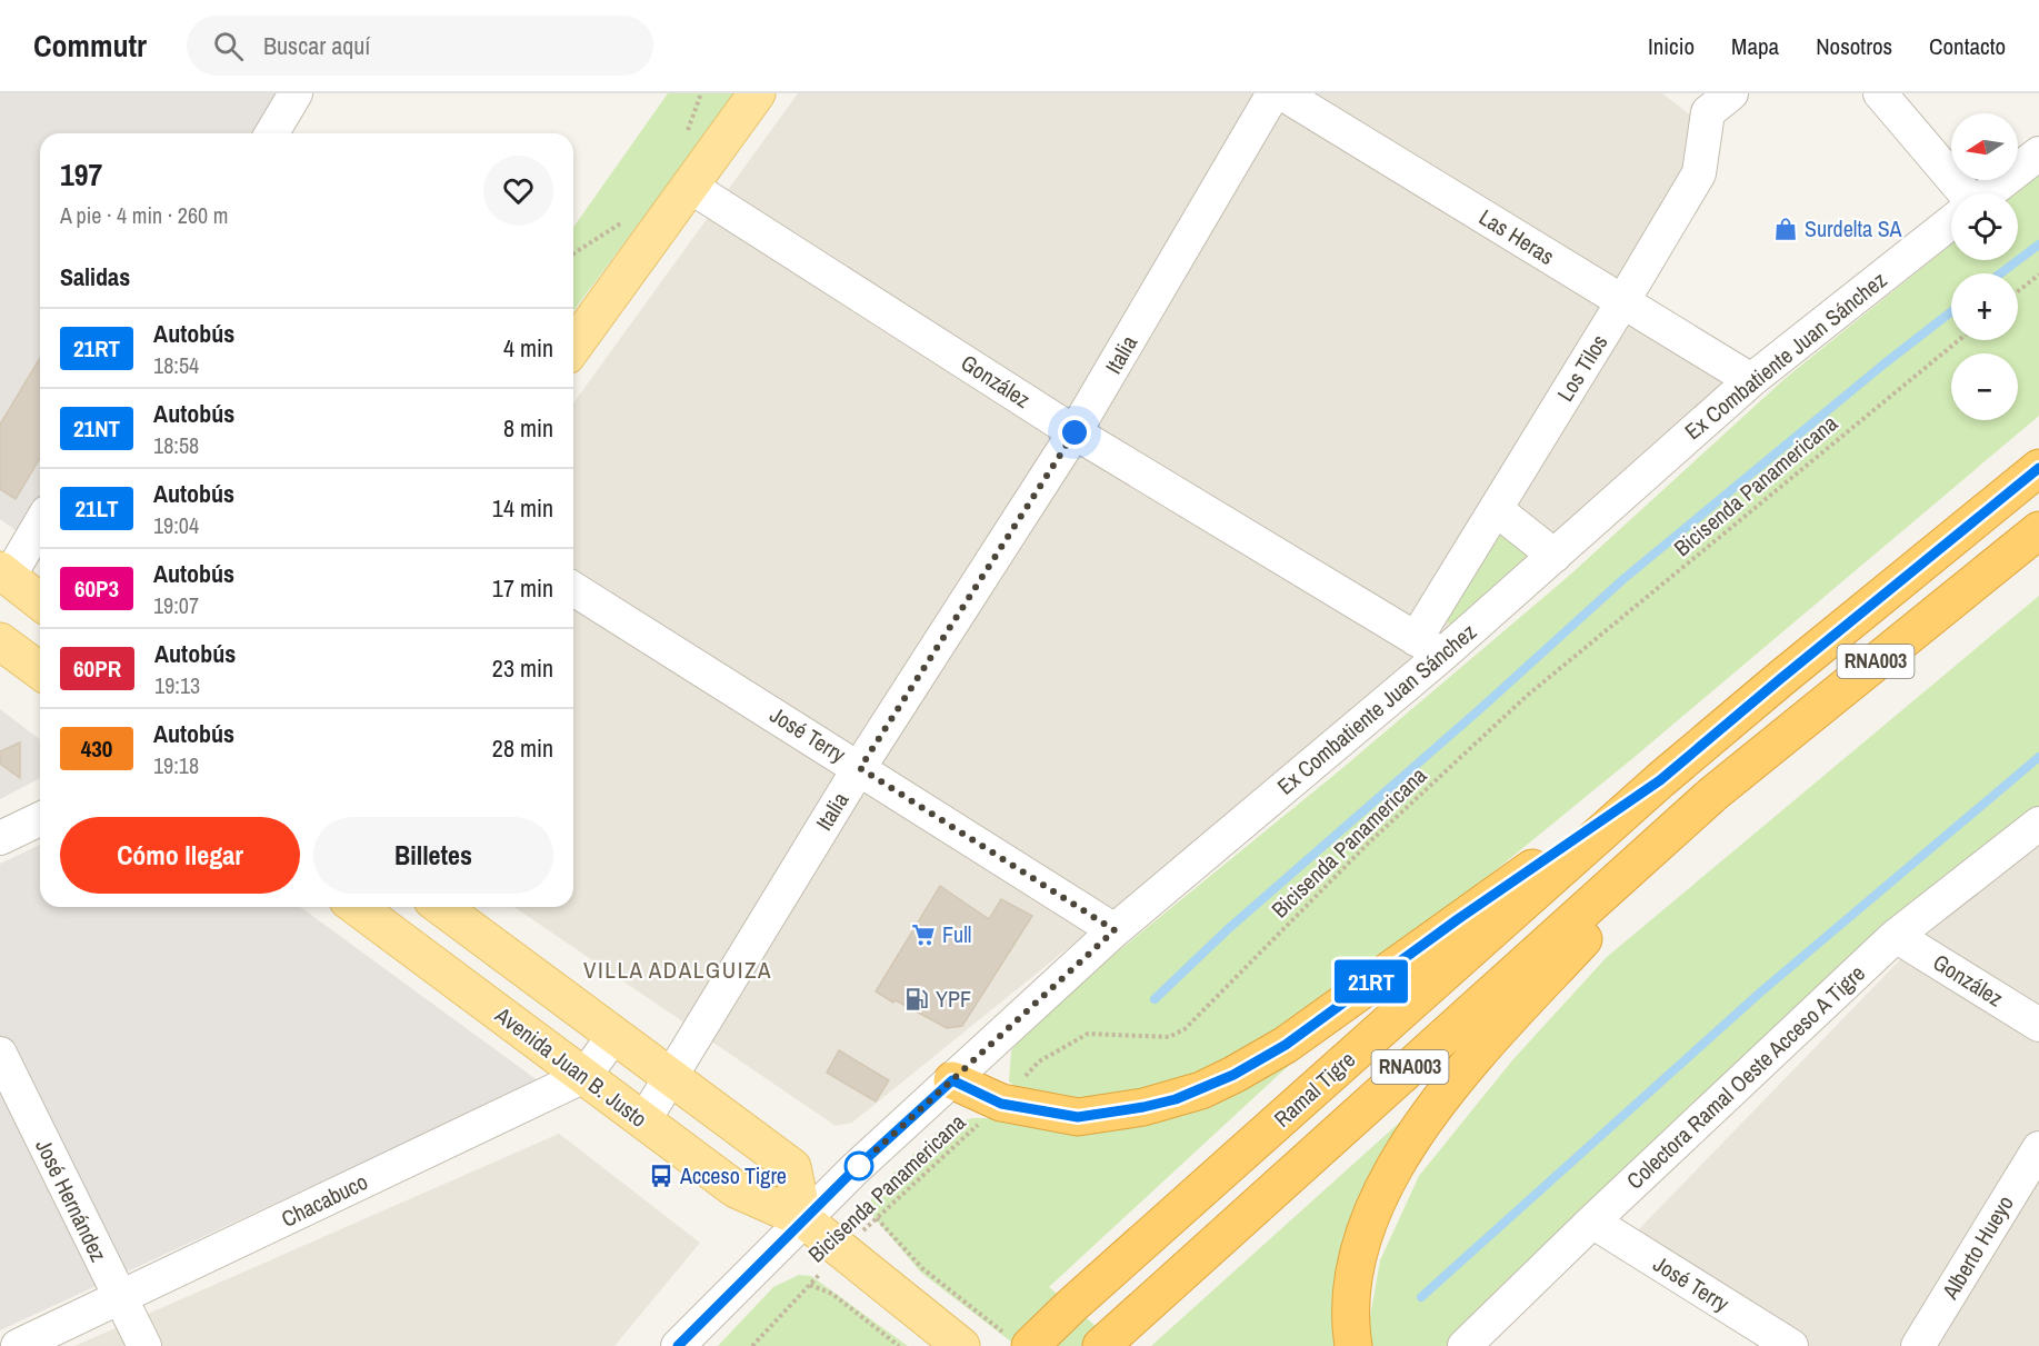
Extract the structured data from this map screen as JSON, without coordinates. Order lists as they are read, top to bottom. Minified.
{"streets":{"highway":["RNA003","Ramal Tigre"],"main road":["Avenida Juan B. Justo"],"street":["Las Heras","Italia","Ex Combatiente Juan Sánchez","Los Tilos","González","José Terry","Colectora Ramal Oeste Acceso A Tigre","José Hernández","Chacabuco","Alberto Hueyo"],"path":["Bicisenda Panamericana"]},"crossings":[["Las Heras","Ex Combatiente Juan Sánchez"],["Las Heras","Los Tilos"],["Italia","González"],["Italia","José Terry"],["Italia","Avenida Juan B. Justo"],["Ex Combatiente Juan Sánchez","Los Tilos"],["Ex Combatiente Juan Sánchez","González"],["Ex Combatiente Juan Sánchez","José Terry"],["Ex Combatiente Juan Sánchez","Avenida Juan B. Justo"],["Los Tilos","González"],["González","Colectora Ramal Oeste Acceso A Tigre"],["Bicisenda Panamericana","Avenida Juan B. Justo"],["RNA003","Ramal Tigre"],["José Terry","Colectora Ramal Oeste Acceso A Tigre"],["Avenida Juan B. Justo","Chacabuco"],["José Hernández","Chacabuco"]],"districts":["VILLA ADALGUIZA"],"places":{"shop":["Surdelta SA"],"supermarket":["Full"],"fuel station":["YPF"],"bus stop":["Acceso Tigre"]},"lines":["bus line 21RT"],"north":"left","page":{"header":"Commutr","search":"Buscar aquí","nav":["Inicio","Mapa","Nosotros","Contacto"],"on_map":"21RT","map_buttons":["+","−"],"heading":[["197","A pie · 4 min · 260 m"],"Salidas"],"list":[{"mark":"21RT","name":"Autobús","note":"18:54","value":"4 min"},{"mark":"21NT","name":"Autobús","note":"18:58","value":"8 min"},{"mark":"21LT","name":"Autobús","note":"19:04","value":"14 min"},{"mark":"60P3","name":"Autobús","note":"19:07","value":"17 min"},{"mark":"60PR","name":"Autobús","note":"19:13","value":"23 min"},{"mark":"430","name":"Autobús","note":"19:18","value":"28 min"}],"buttons":["Cómo llegar","Billetes"]}}
